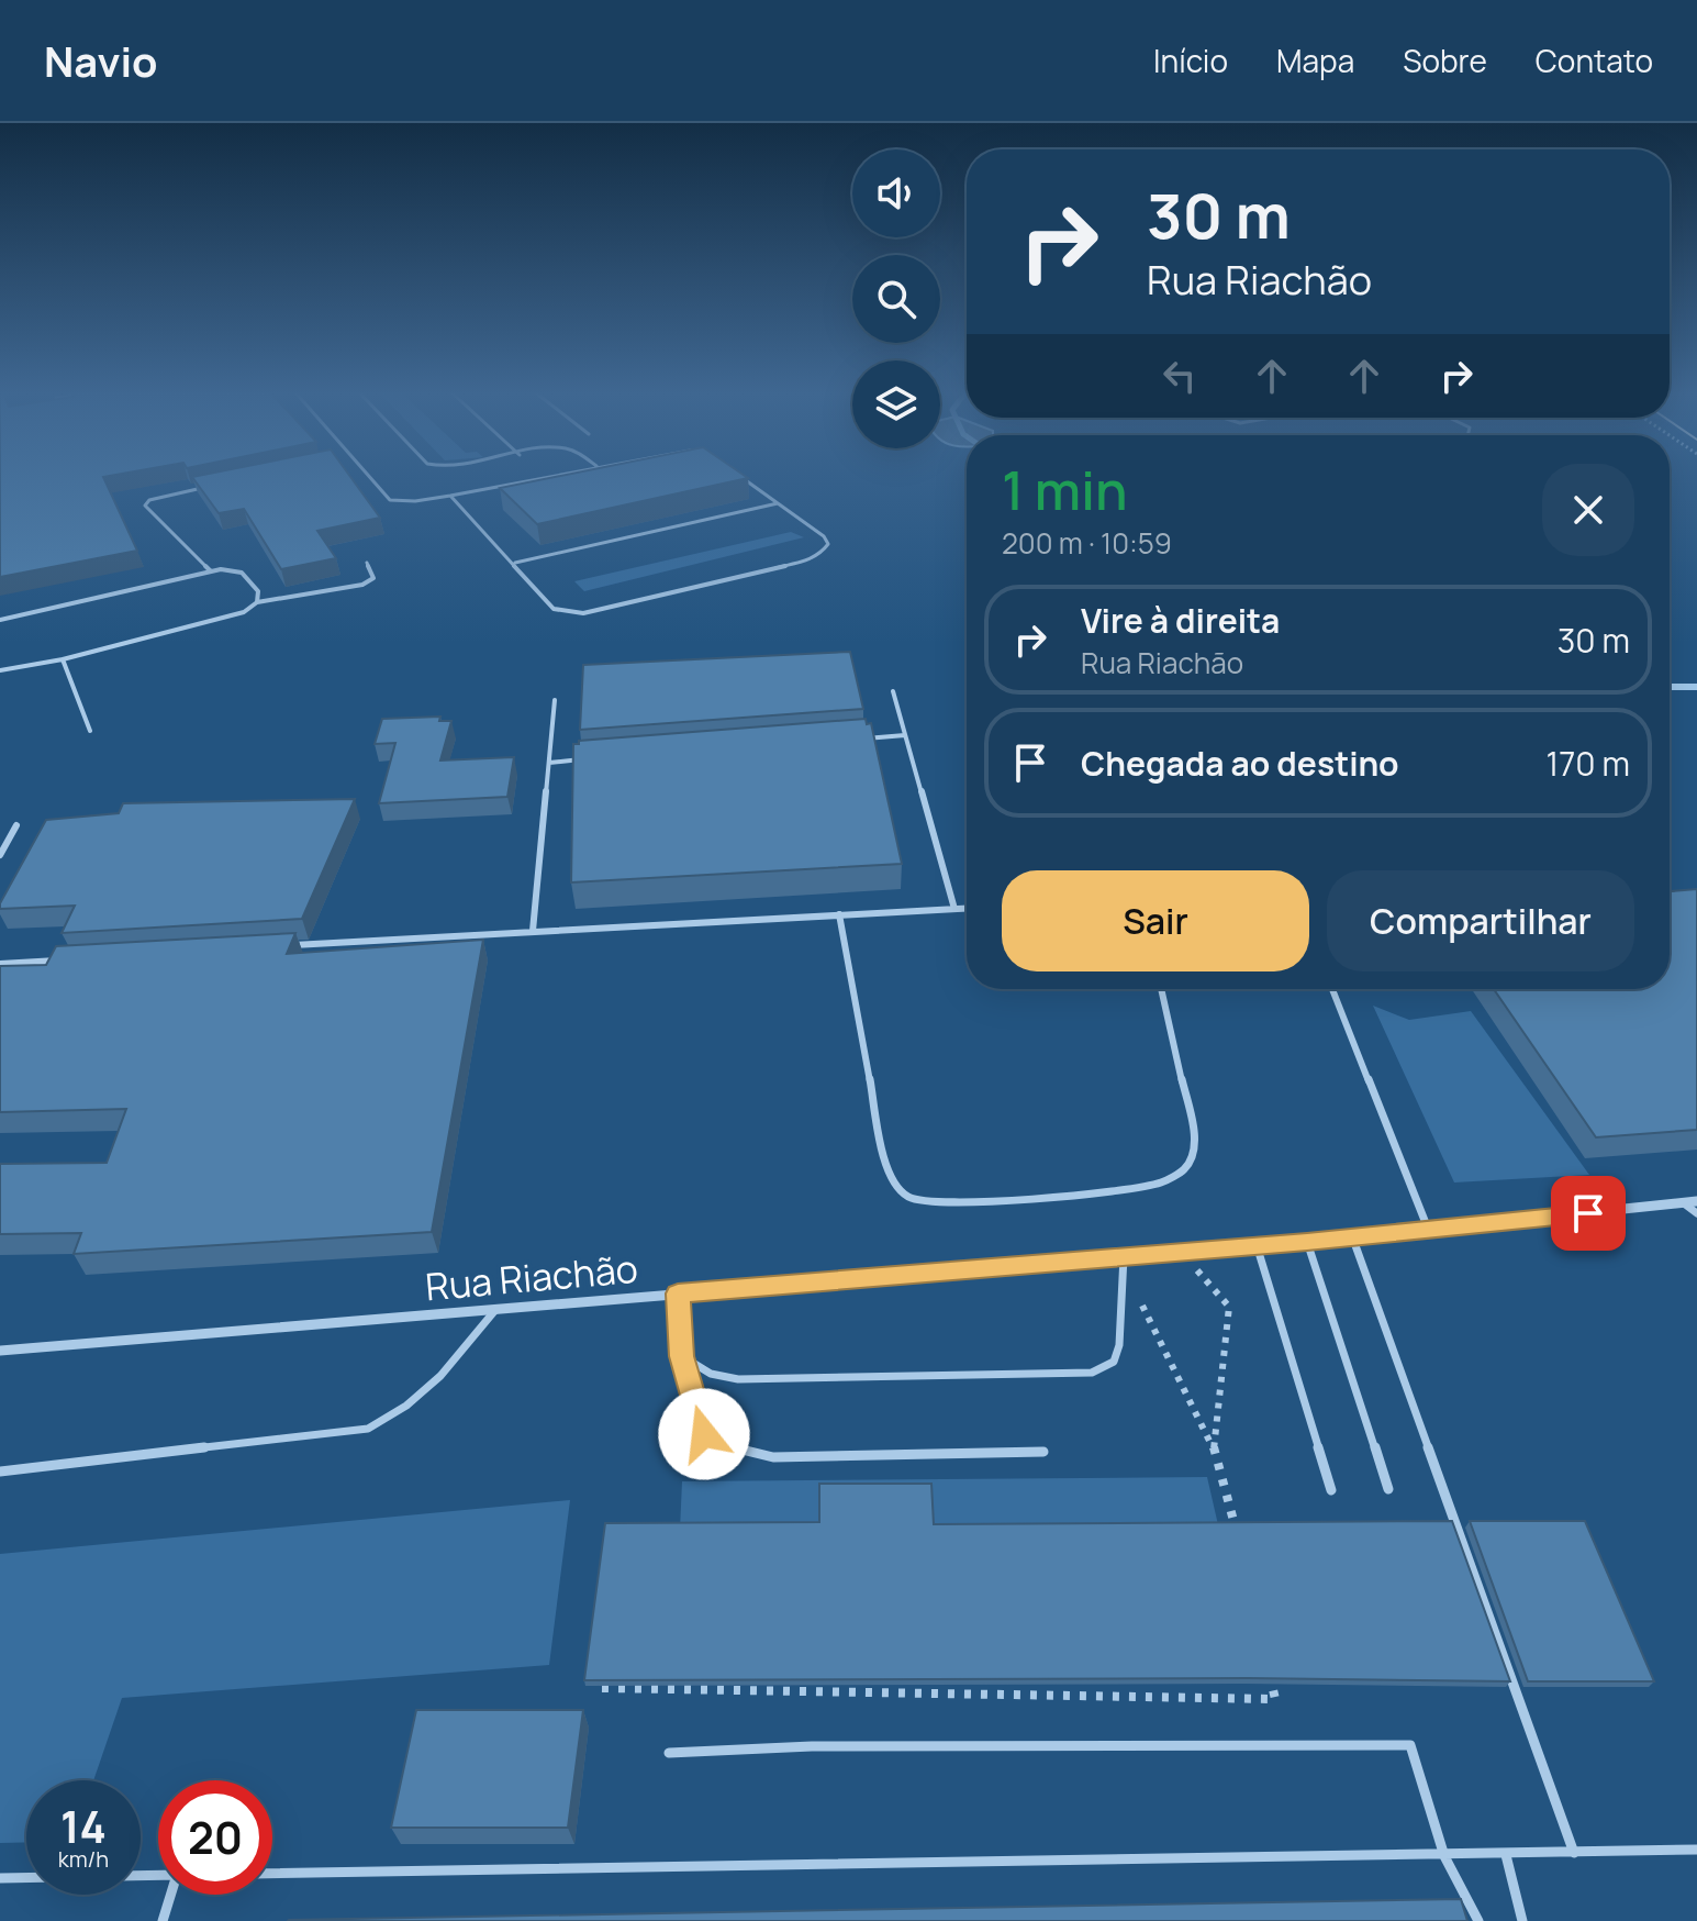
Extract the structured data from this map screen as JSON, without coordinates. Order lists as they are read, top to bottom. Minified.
{"streets":{"street":["Rua Riachão"]},"page":{"header":"Navio","nav":["Início","Mapa","Sobre","Contato"],"turn":["30 m","Rua Riachão"],"heading":["1 min","200 m · 10:59"],"list":[{"name":"Vire à direita","note":"Rua Riachão","value":"30 m"},{"name":"Chegada ao destino","value":"170 m"}],"buttons":["Sair","Compartilhar"],"speed":"14 km/h","limit":"20"}}
